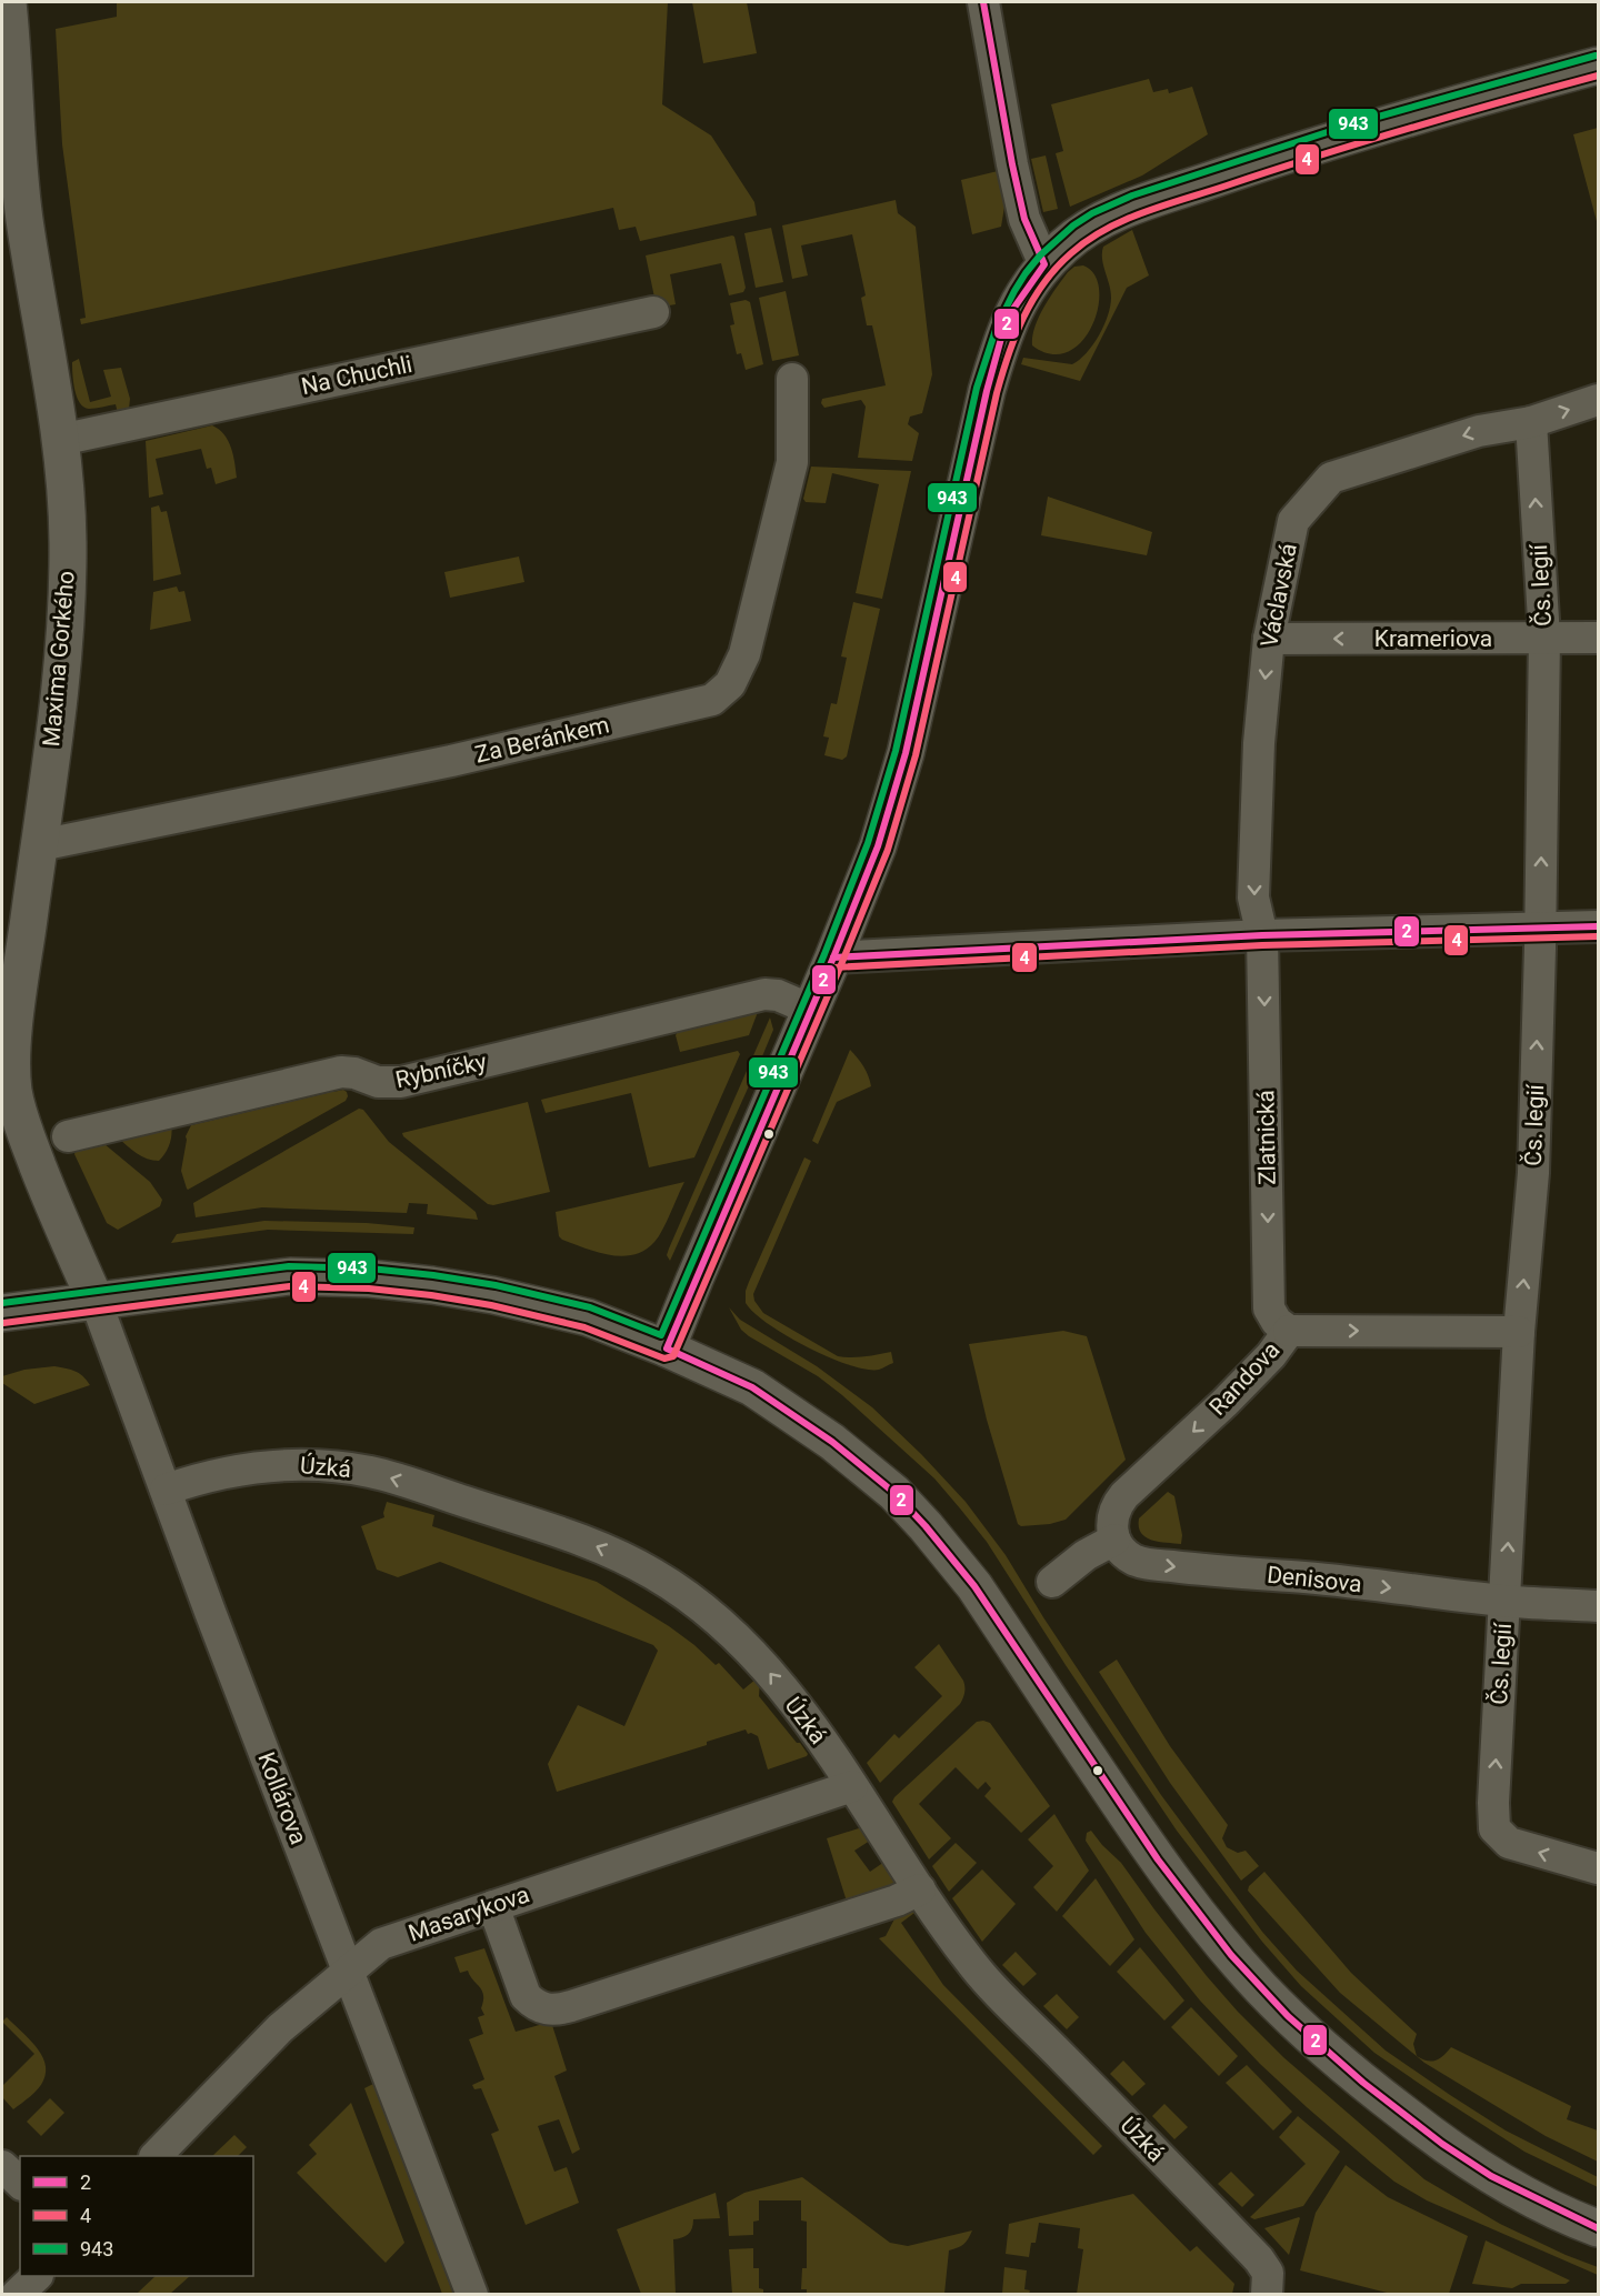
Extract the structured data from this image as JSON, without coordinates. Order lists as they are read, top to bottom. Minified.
{"streets":{"main road":["Maxima Gorkého"],"street":["Na Chuchli","Čs. legií","Václavská","Krameriova","Za Beránkem","Rybníčky","Zlatnická","Randova","Úzká","Denisova","Kollárova","Masarykova"]},"crossings":[["Na Chuchli","Maxima Gorkého"],["Čs. legií","Václavská"],["Čs. legií","Krameriova"],["Čs. legií","Randova"],["Čs. legií","Denisova"],["Václavská","Krameriova"],["Václavská","Zlatnická"],["Maxima Gorkého","Za Beránkem"],["Maxima Gorkého","Kollárova"],["Zlatnická","Randova"],["Randova","Denisova"],["Úzká","Kollárova"],["Úzká","Masarykova"],["Kollárova","Masarykova"]],"one_way":["Čs. legií","Krameriova","Zlatnická","Úzká","Denisova"],"lines":["transit line 2","transit line 943","transit line 4"],"legend":["2","4","943"]}
